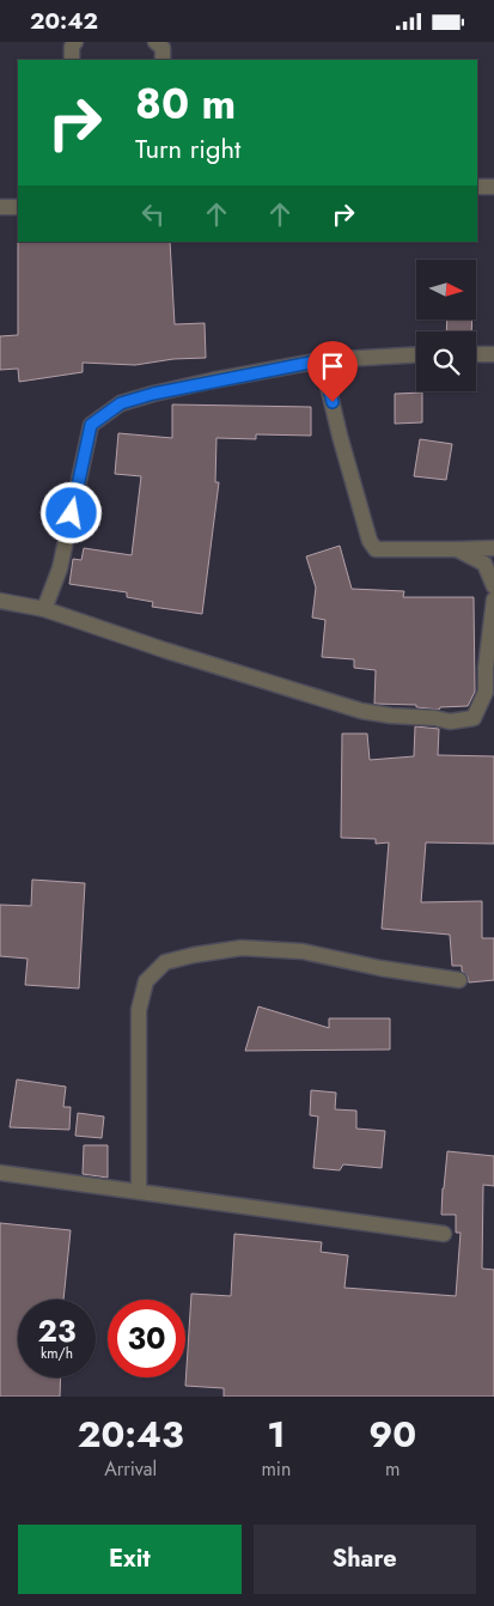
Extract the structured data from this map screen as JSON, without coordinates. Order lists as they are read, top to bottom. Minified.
{"north":"right","page":{"status":"20:42","turn":["80 m","Turn right"],"speed":"23 km/h","limit":"30","eta":["20:43","Arrival","1","min","90","m"],"buttons":["Exit","Share"]}}
